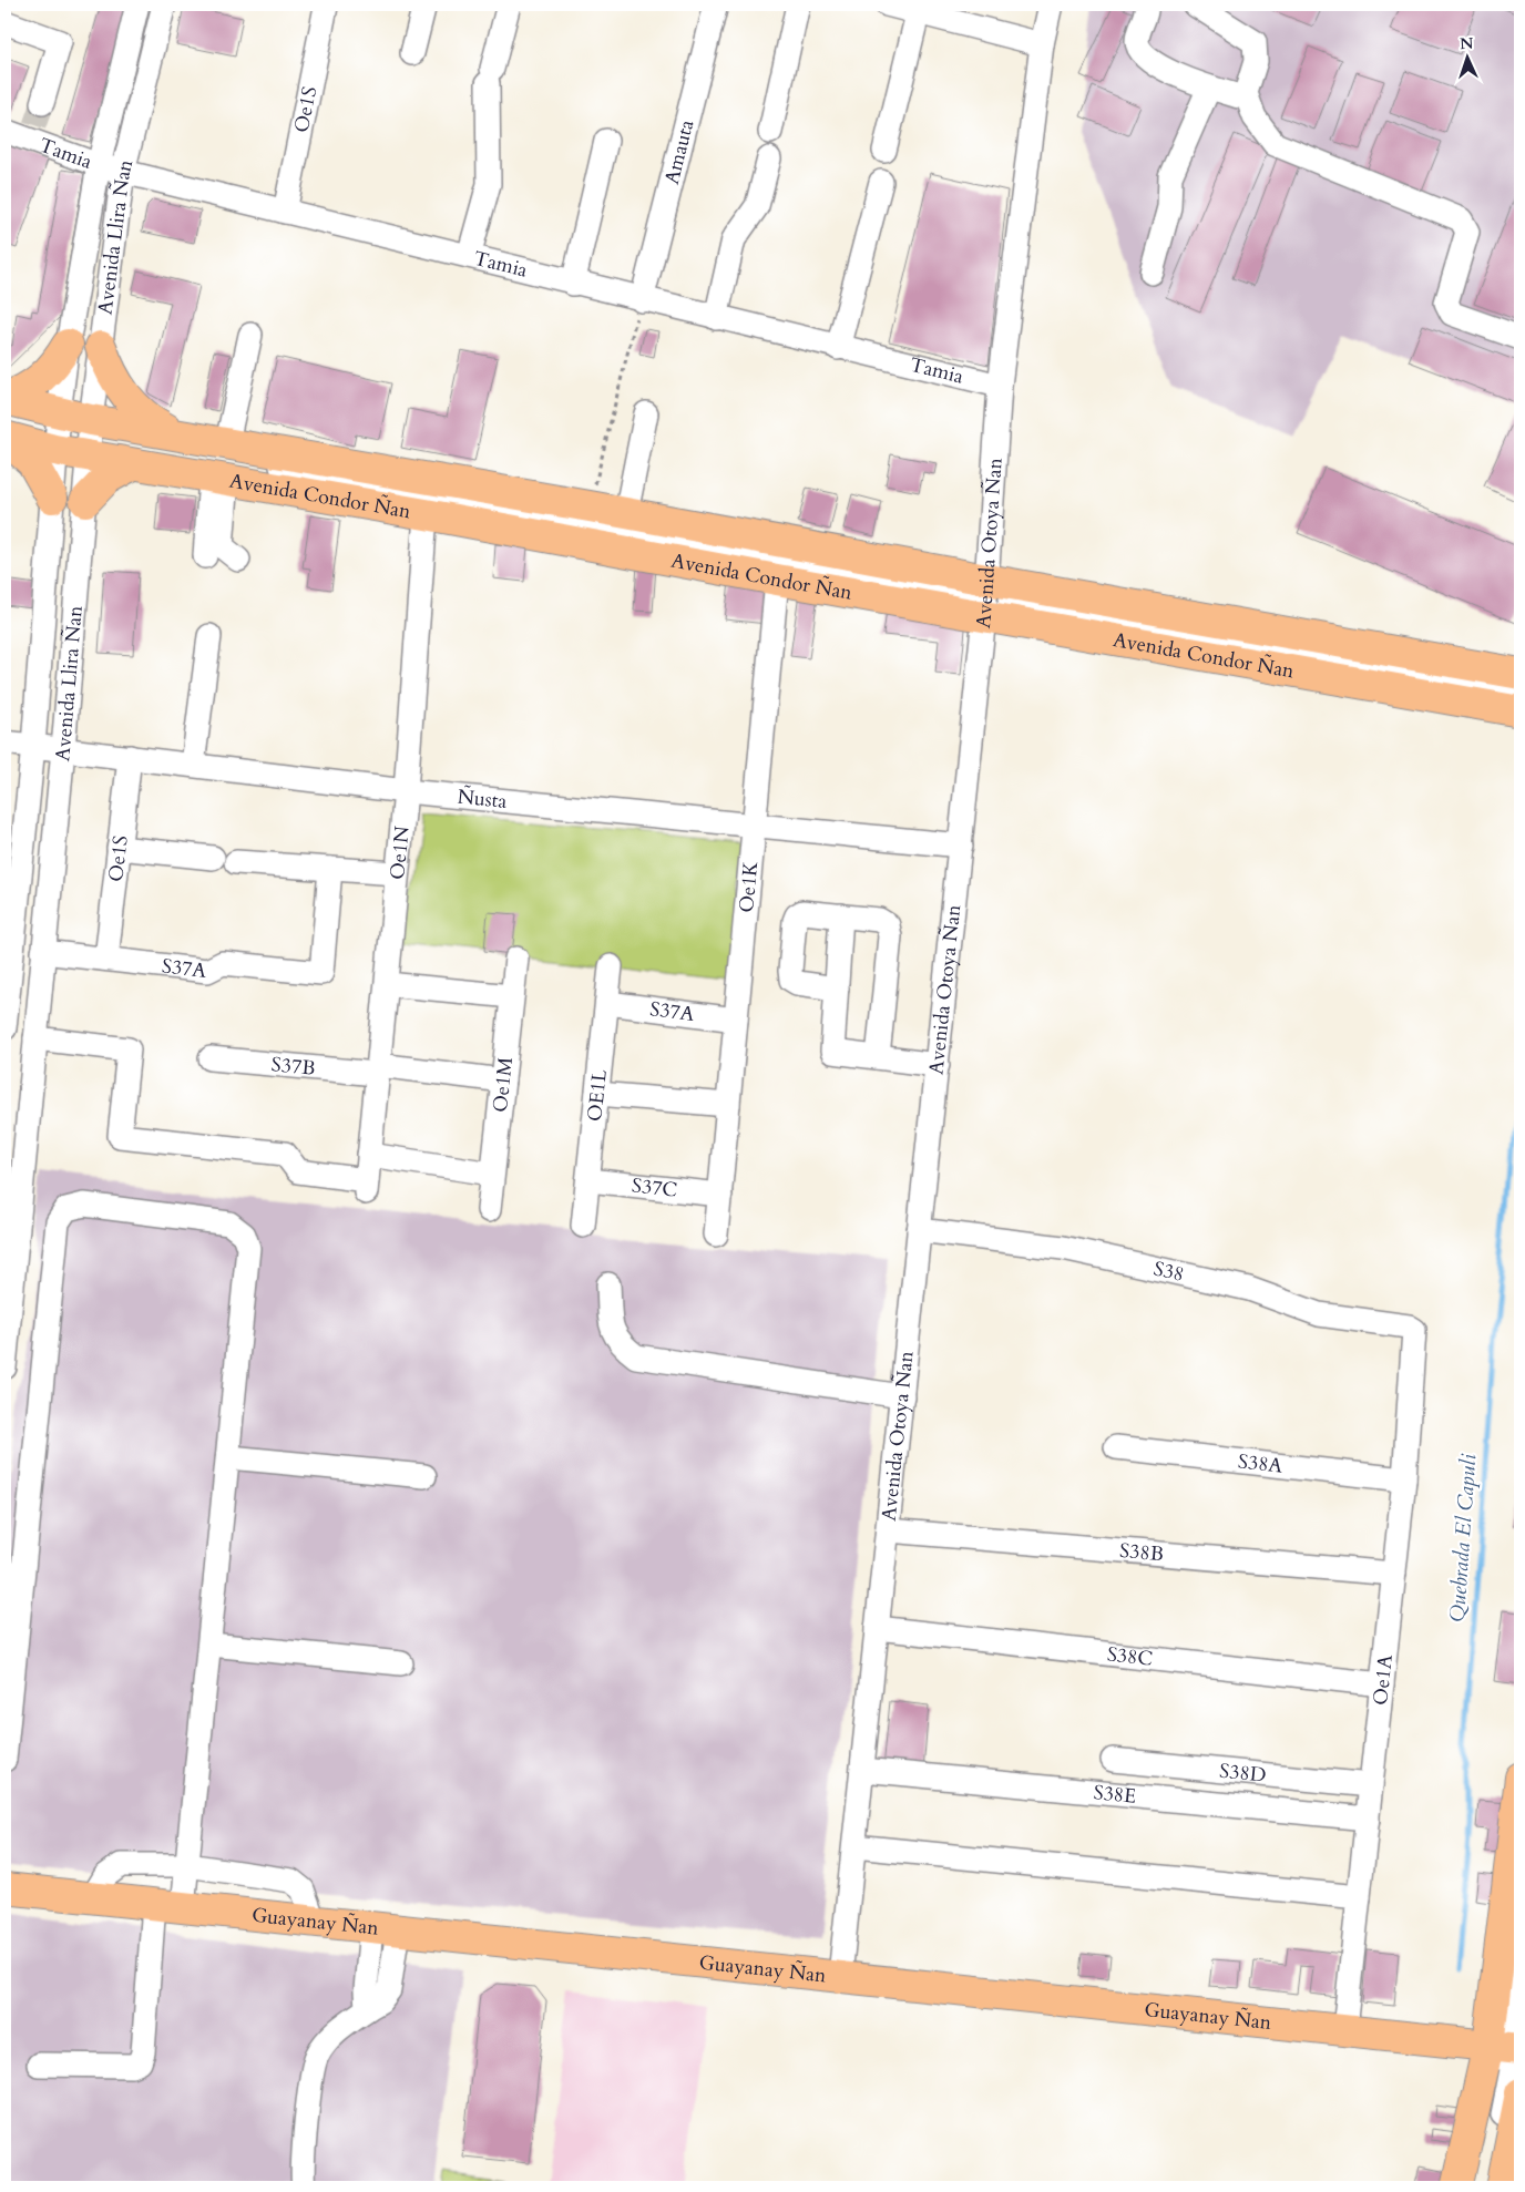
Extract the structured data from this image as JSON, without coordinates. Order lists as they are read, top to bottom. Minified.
{"streets":{"main road":["Avenida Condor Ñan","Guayanay Ñan"],"street":["Oe1S","Amauta","Tamia","Avenida Llira Ñan","Avenida Otoya Ñan","Ñusta","Oe1N","Oe1K","S37A","S37B","Oe1M","OE1L","S37C","S38","S38A","S38B","S38C","Oe1A","S38D","S38E"]},"crossings":[["Oe1S","Tamia"],["Oe1S","Ñusta"],["Oe1S","S37A"],["Amauta","Tamia"],["Tamia","Avenida Llira Ñan"],["Tamia","Avenida Otoya Ñan"],["Avenida Llira Ñan","Avenida Condor Ñan"],["Avenida Llira Ñan","Ñusta"],["Avenida Llira Ñan","Oe1N"],["Avenida Llira Ñan","S37A"],["Avenida Condor Ñan","Avenida Otoya Ñan"],["Avenida Condor Ñan","Oe1N"],["Avenida Condor Ñan","Oe1K"],["Avenida Otoya Ñan","Ñusta"],["Avenida Otoya Ñan","S38"],["Avenida Otoya Ñan","S38B"],["Avenida Otoya Ñan","S38C"],["Avenida Otoya Ñan","S38E"],["Avenida Otoya Ñan","Guayanay Ñan"],["Ñusta","Oe1N"],["Ñusta","Oe1K"],["Oe1N","S37B"],["Oe1K","S37A"],["Oe1K","S37C"],["S37A","OE1L"],["S37B","Oe1M"],["OE1L","S37C"],["S38","Oe1A"],["S38A","Oe1A"],["S38B","Oe1A"],["S38C","Oe1A"],["Oe1A","S38D"],["Oe1A","S38E"],["Oe1A","Guayanay Ñan"]],"water":["Quebrada El Capuli"],"north":"top"}
